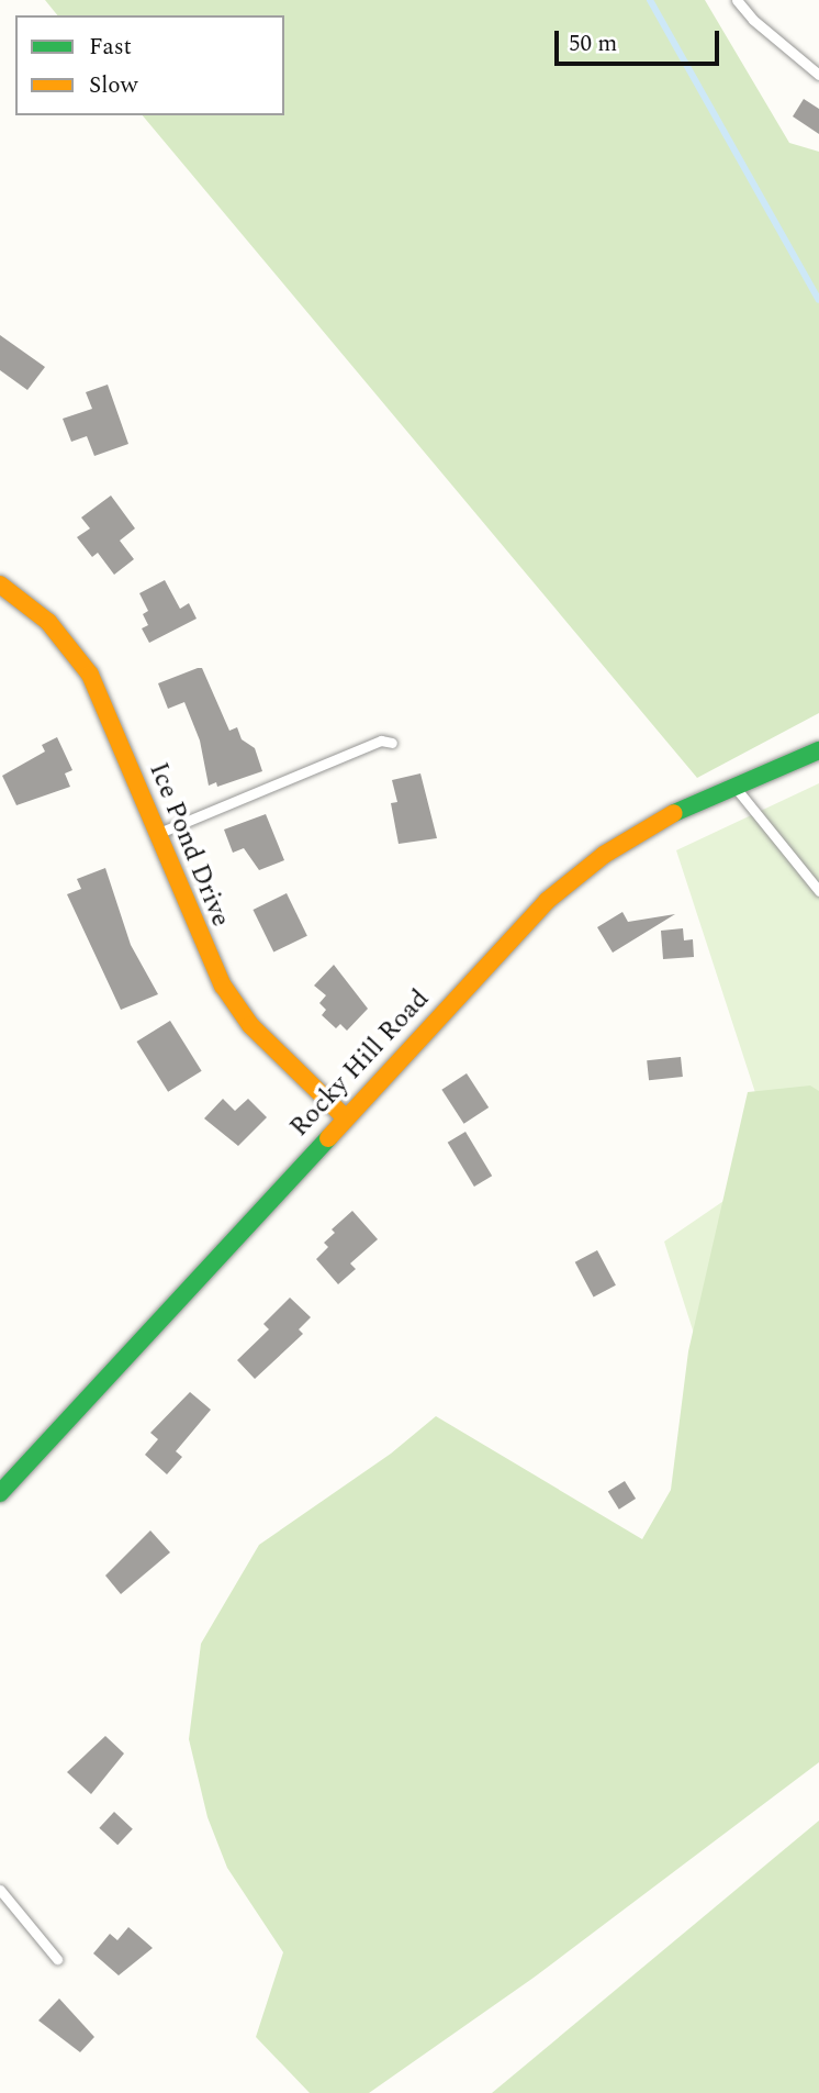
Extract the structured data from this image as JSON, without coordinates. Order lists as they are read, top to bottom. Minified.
{"streets":{"main road":["Ice Pond Drive","Rocky Hill Road"]},"crossings":[["Ice Pond Drive","Rocky Hill Road"]],"legend":["Fast","Slow"],"scale_bar":"50 m"}
